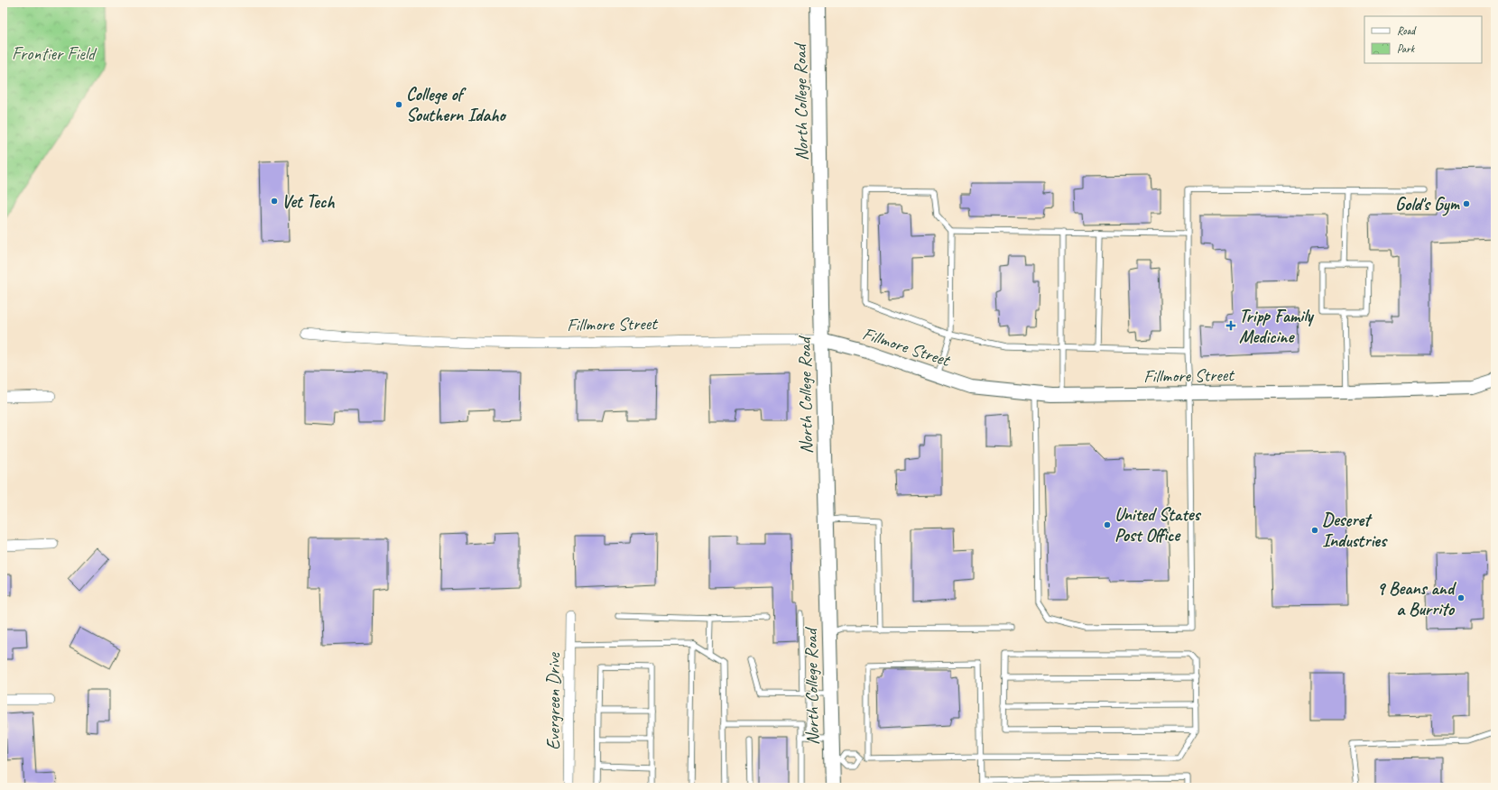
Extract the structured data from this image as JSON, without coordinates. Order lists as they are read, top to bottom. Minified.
{"streets":{"main road":["North College Road"],"street":["Fillmore Street","Evergreen Drive"]},"crossings":[["North College Road","Fillmore Street"]],"parks":["Frontier Field"],"places":{"other":["College of Southern Idaho","Vet Tech","Gold's Gym","United States Post Office","Deseret Industries","9 Beans and a Burrito"],"health":["Tripp Family Medicine"]},"legend":["Road","Park"]}
